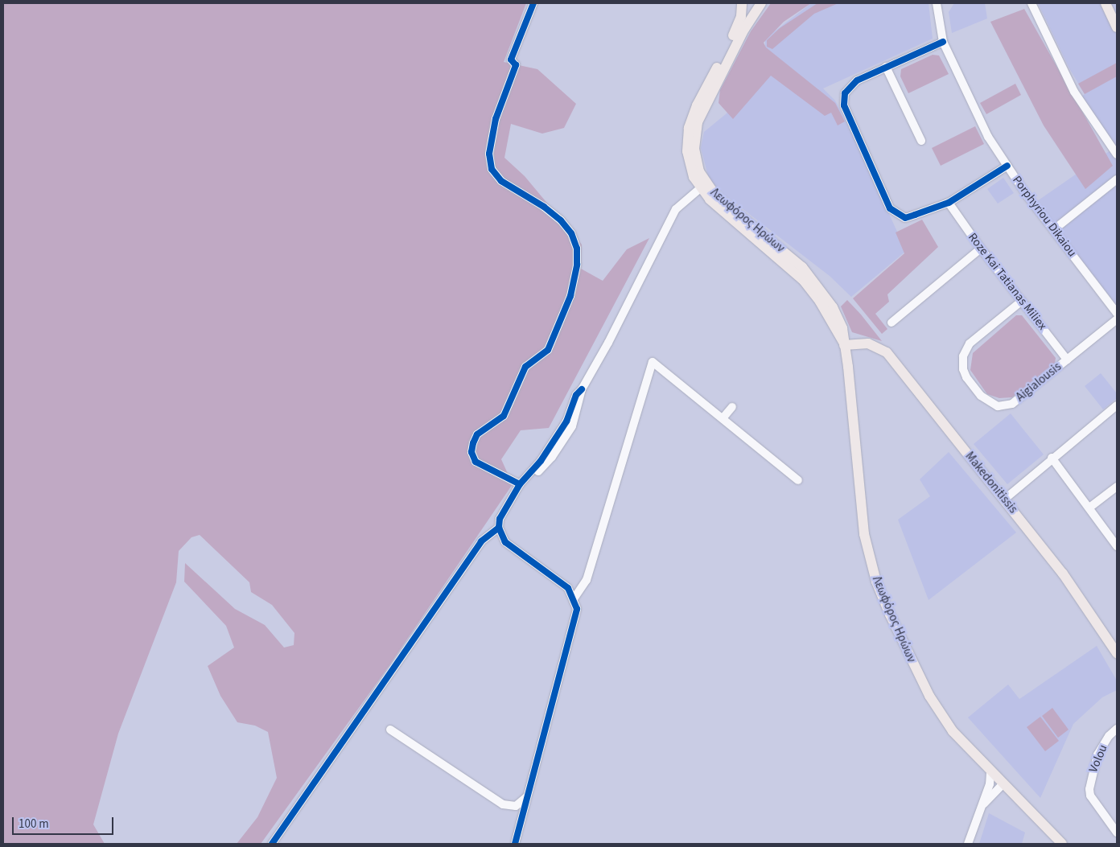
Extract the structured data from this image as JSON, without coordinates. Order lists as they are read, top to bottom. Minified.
{"streets":{"main road":["Λεωφόρος Ηρώων","Makedonitissis"],"street":["Porphyriou Dikaiou","Roze Kai Tatianas Miliex","Aigialousis","Volou"]},"crossings":[["Λεωφόρος Ηρώων","Makedonitissis"],["Roze Kai Tatianas Miliex","Aigialousis"]],"scale_bar":"100 m"}
